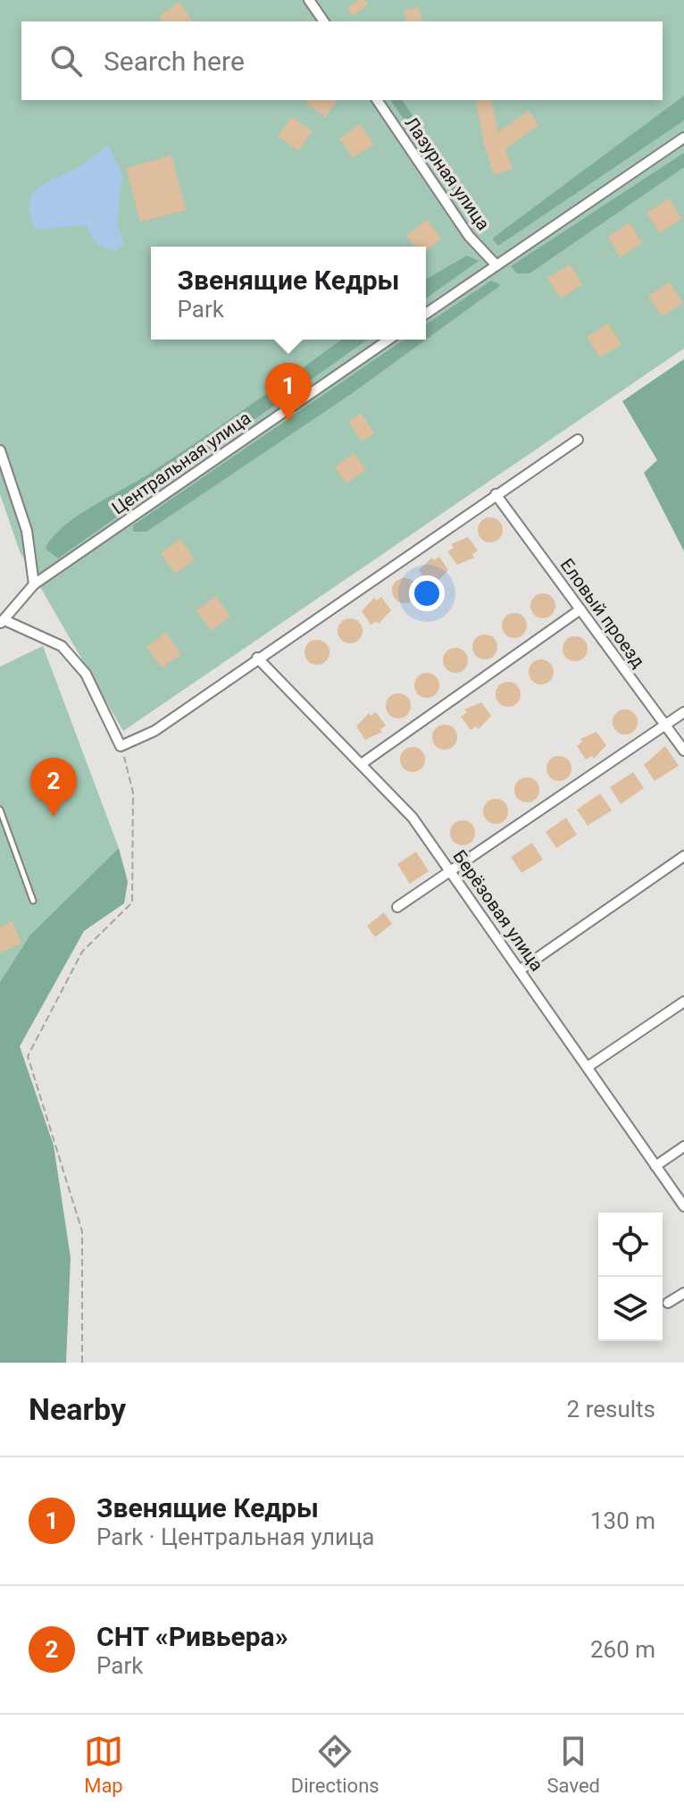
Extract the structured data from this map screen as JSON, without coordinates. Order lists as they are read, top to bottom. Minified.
{"streets":{"street":["Лазурная улица","Центральная улица","Еловый проезд","Берёзовая улица"]},"page":{"search":"Search here","popup":["Звенящие Кедры","Park"],"pins":["1","2"],"heading":["Nearby","2 results"],"list":[{"mark":"1","name":"Звенящие Кедры","note":"Park · Центральная улица","value":"130 m"},{"mark":"2","name":"СНТ «Ривьера»","note":"Park","value":"260 m"}],"nav":["Map","Directions","Saved"]}}
